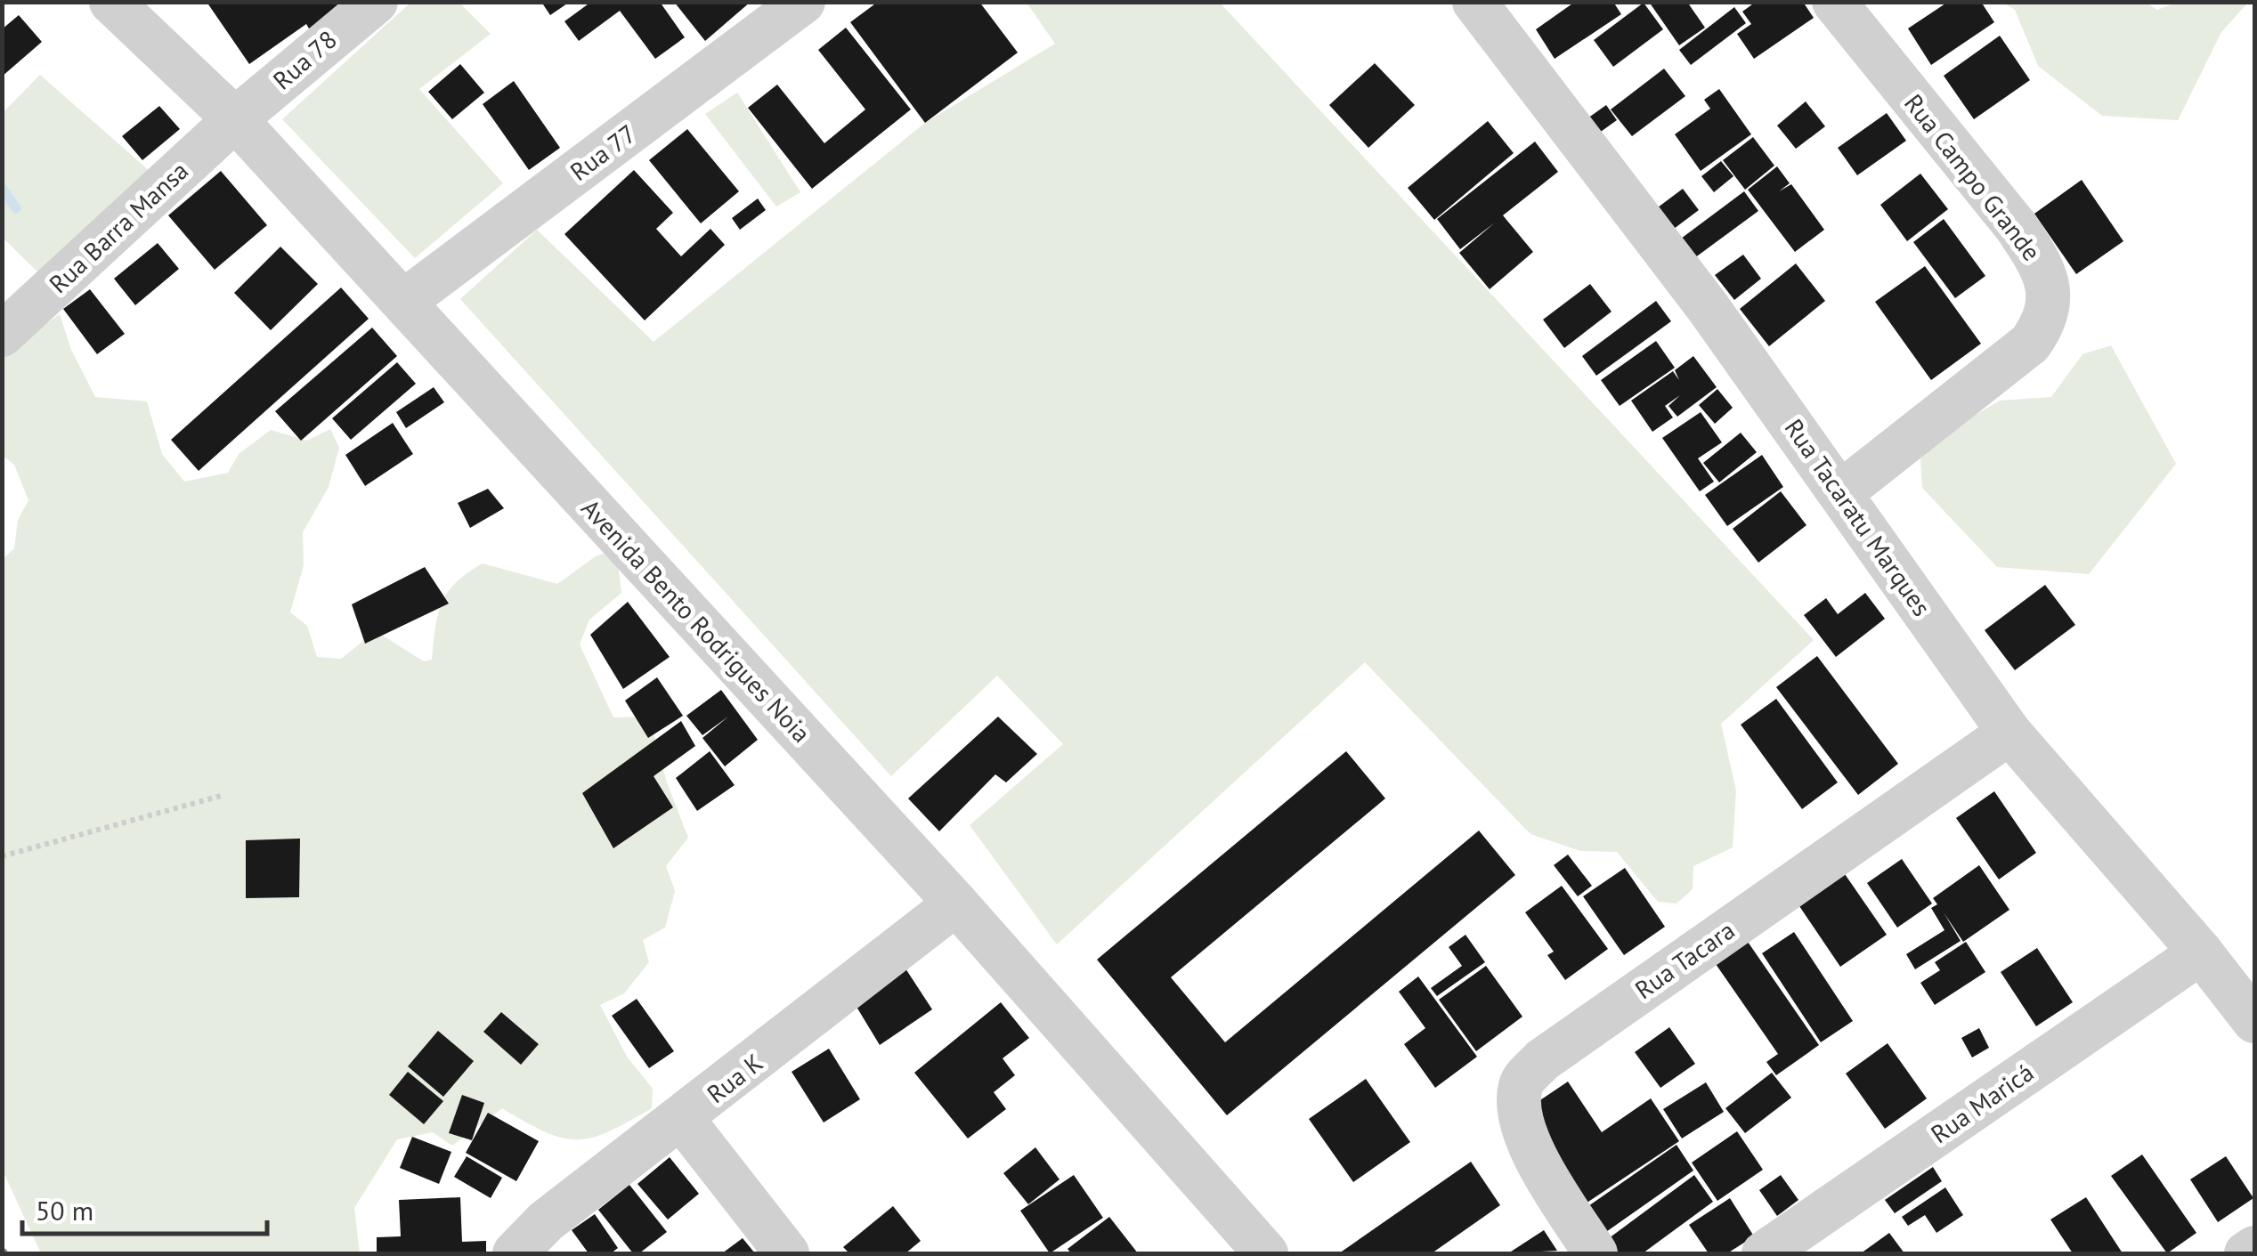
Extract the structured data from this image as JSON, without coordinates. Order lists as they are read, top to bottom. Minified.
{"streets":{"street":["Rua 78","Rua 77","Rua Campo Grande","Rua Barra Mansa","Rua Tacaratu Marques","Avenida Bento Rodrigues Noia","Rua Tacara","Rua K","Rua Maricá"]},"crossings":[["Rua 78","Rua Barra Mansa"],["Rua 78","Avenida Bento Rodrigues Noia"],["Rua 77","Avenida Bento Rodrigues Noia"],["Rua Campo Grande","Rua Tacaratu Marques"],["Rua Barra Mansa","Avenida Bento Rodrigues Noia"],["Rua Tacaratu Marques","Rua Tacara"],["Rua Tacaratu Marques","Rua Maricá"],["Avenida Bento Rodrigues Noia","Rua K"]],"scale_bar":"50 m"}
